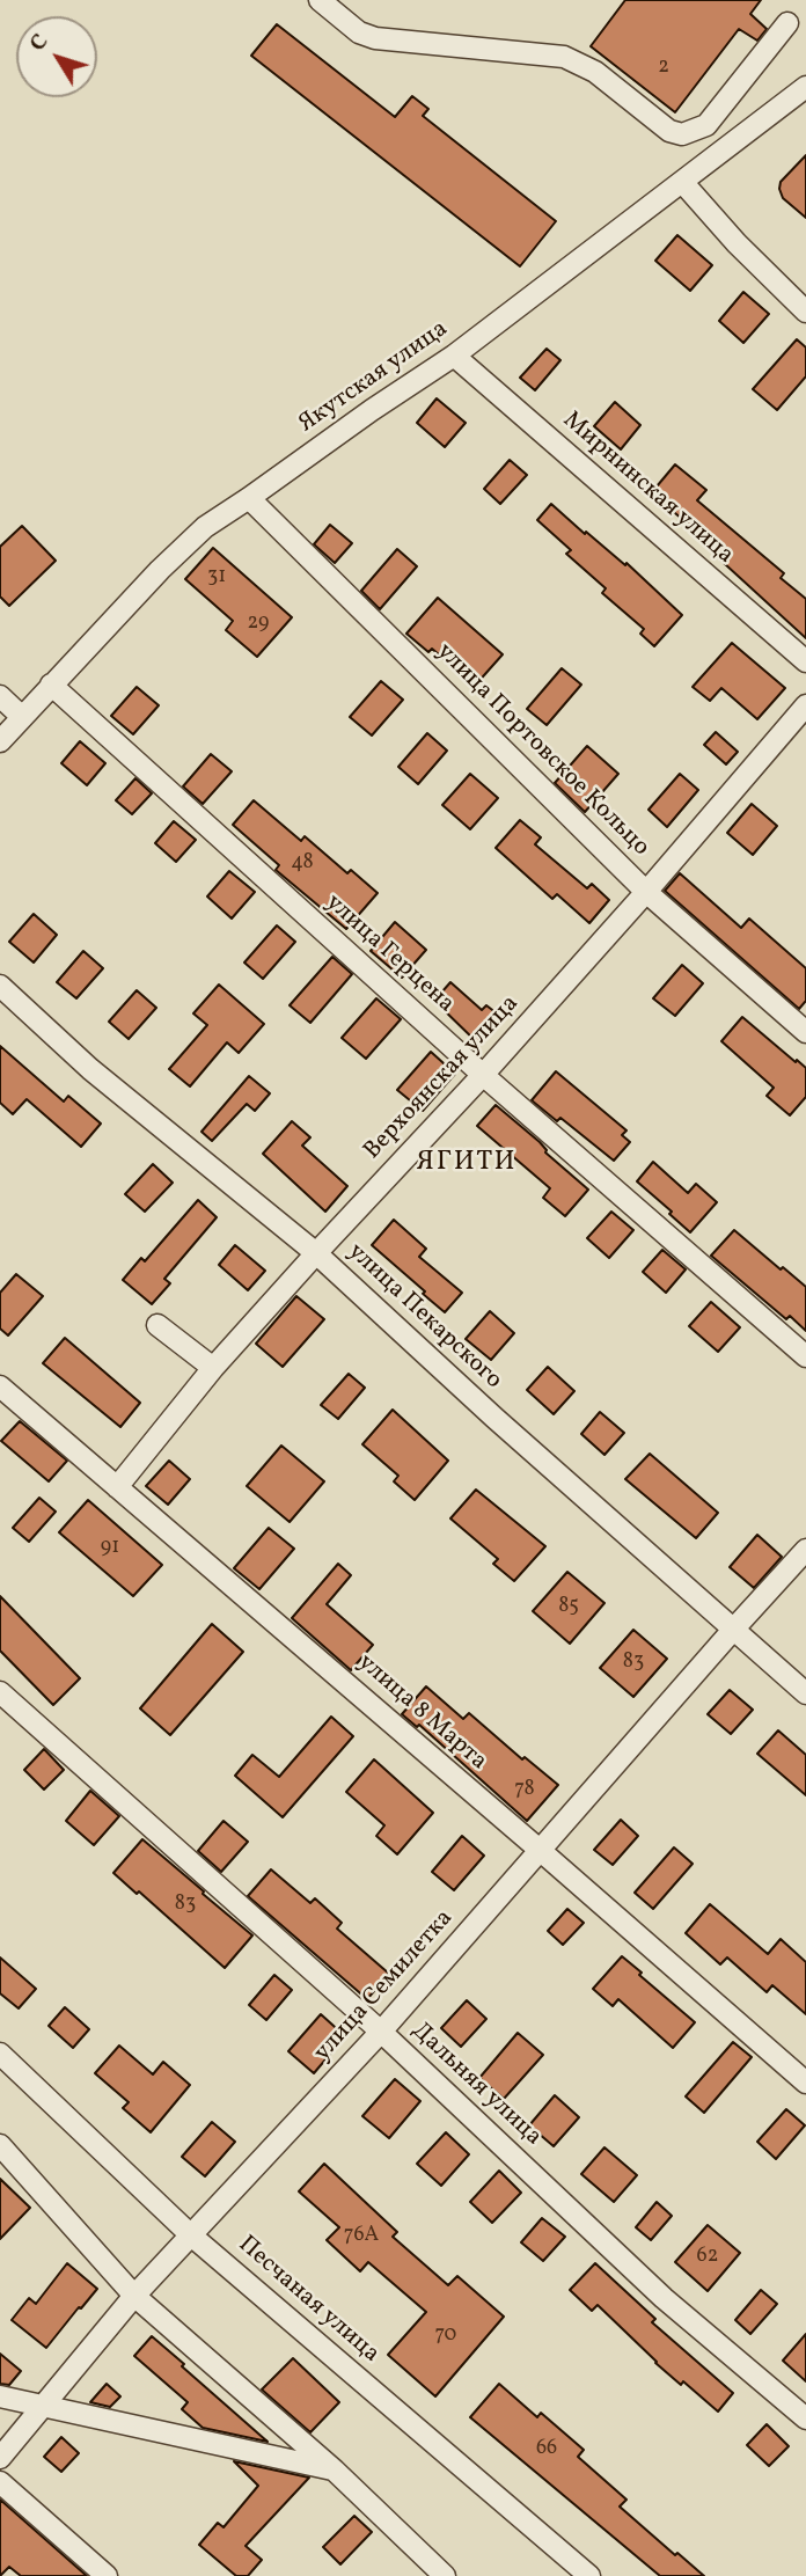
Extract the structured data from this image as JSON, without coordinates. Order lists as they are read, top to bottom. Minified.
{"streets":{"street":["Якутская улица","Мирнинская улица","улица Портовское Кольцо","улица Герцена","Верхоянская улица","улица Пекарского","улица 8 Марта","улица Семилетка","Дальняя улица","Песчаная улица"]},"crossings":[["Якутская улица","Мирнинская улица"],["Якутская улица","улица Портовское Кольцо"],["Якутская улица","улица Герцена"],["улица Портовское Кольцо","Верхоянская улица"],["улица Герцена","Верхоянская улица"],["Верхоянская улица","улица Пекарского"],["Верхоянская улица","улица 8 Марта"],["улица Пекарского","улица Семилетка"],["улица 8 Марта","улица Семилетка"],["улица Семилетка","Дальняя улица"],["улица Семилетка","Песчаная улица"]],"districts":["ЯГИТИ"],"house_numbers":["2","31","29","48","91","85","83","78","83","76А","62","70","66"],"north":"top left"}
